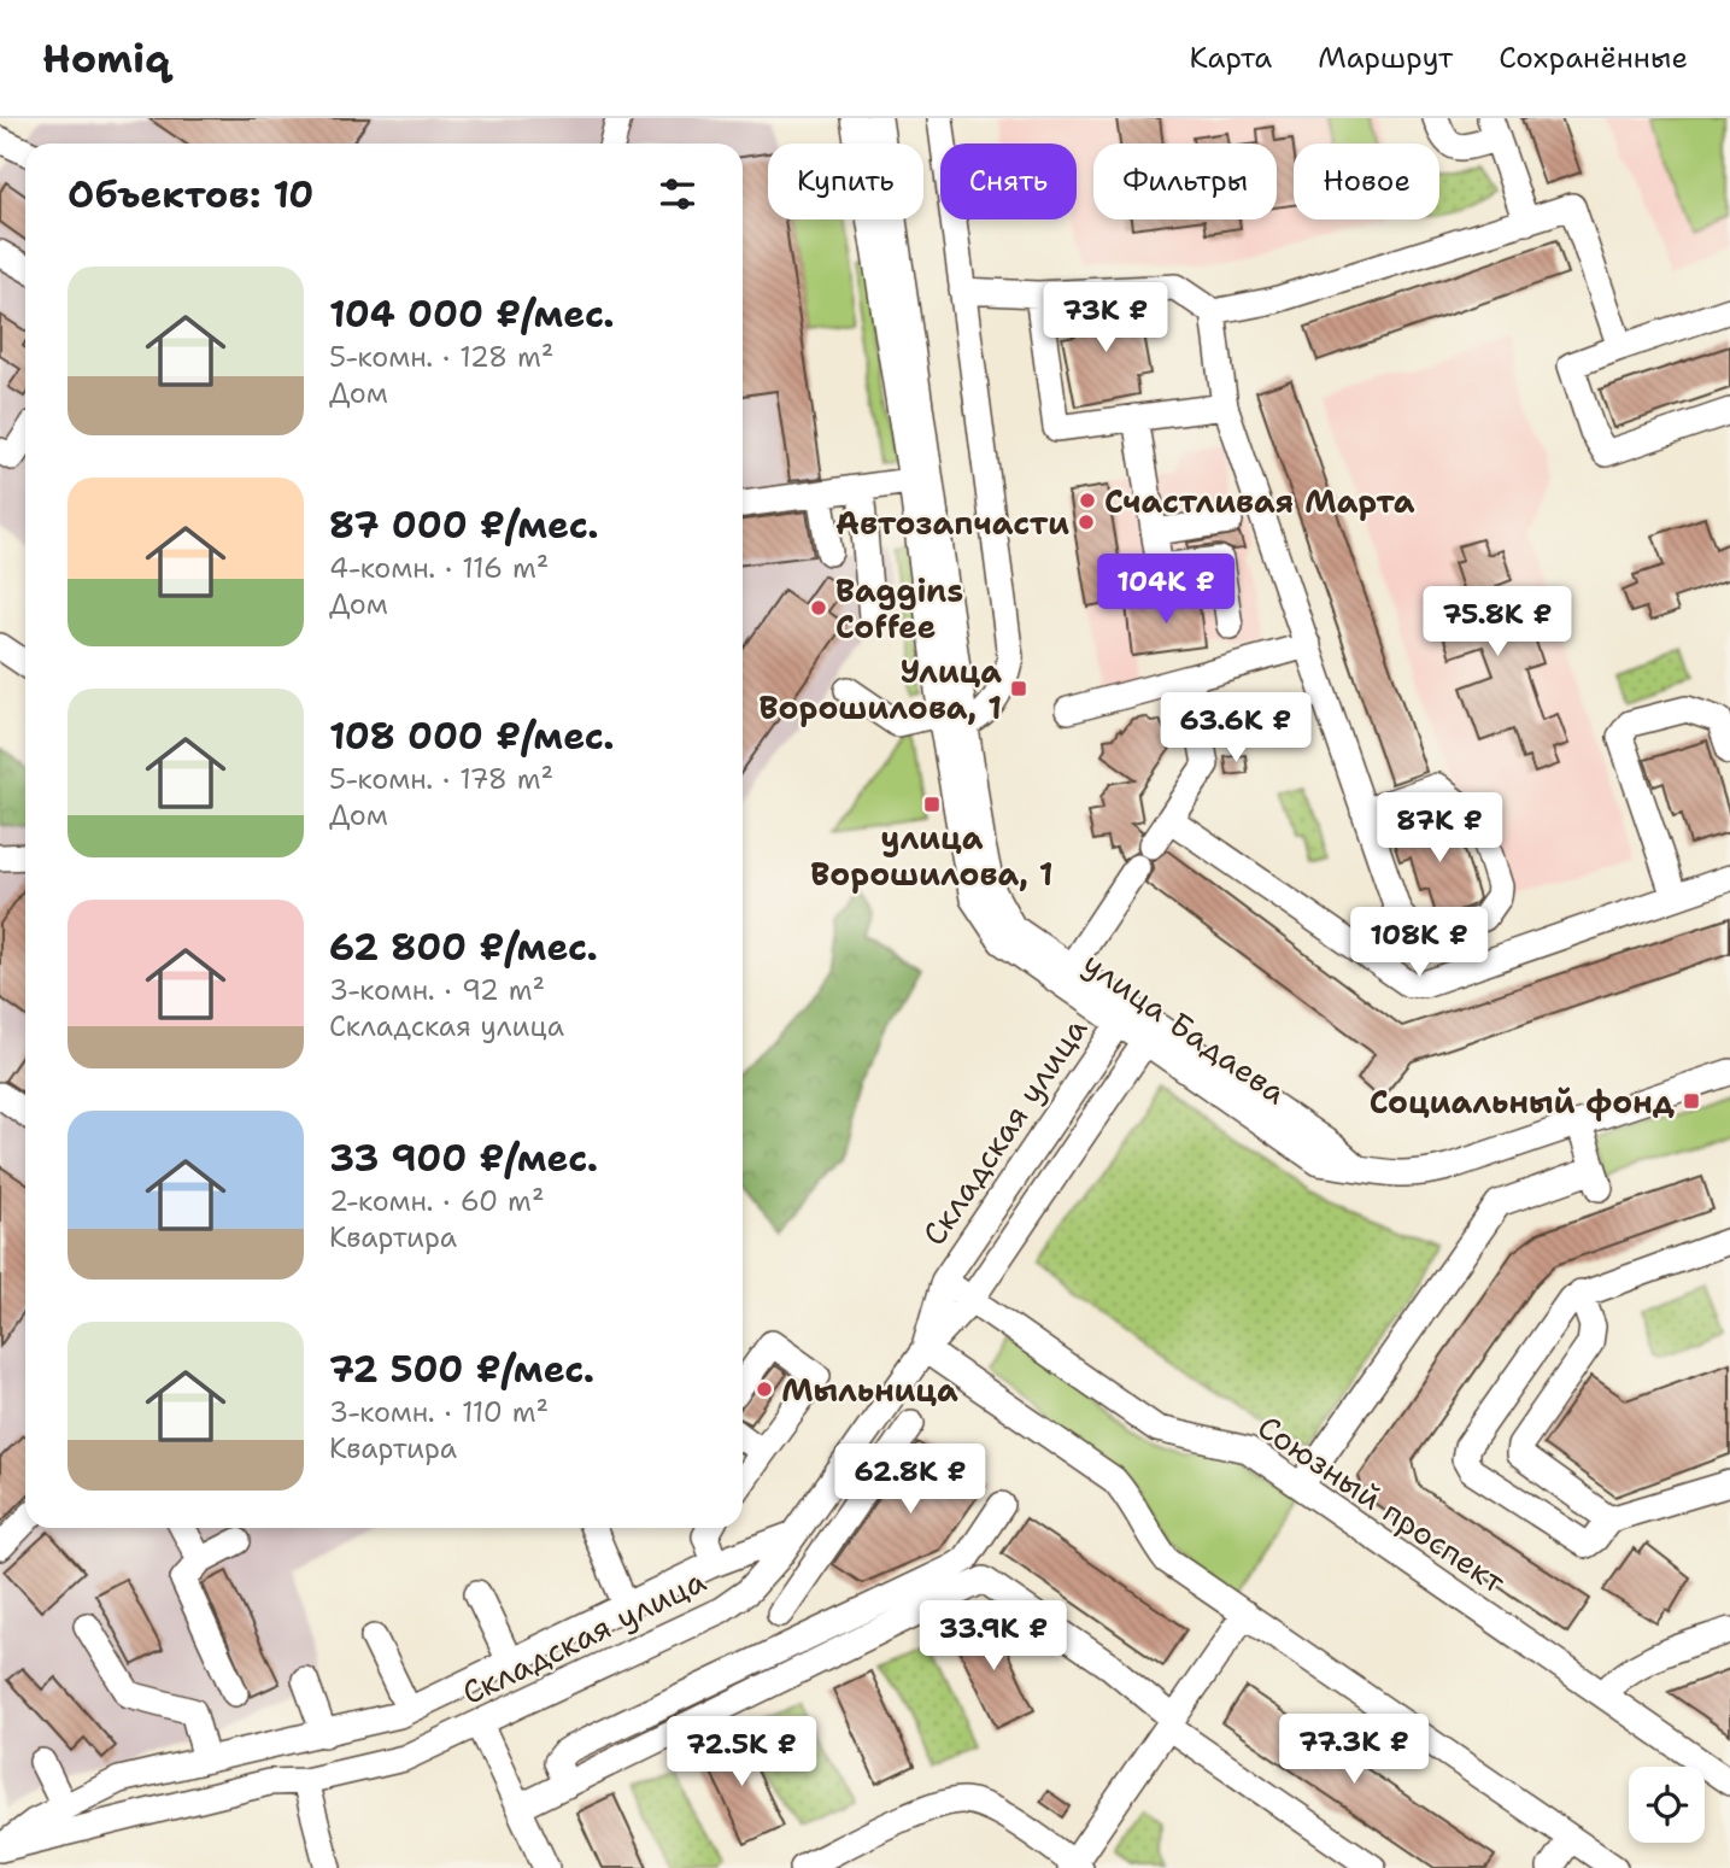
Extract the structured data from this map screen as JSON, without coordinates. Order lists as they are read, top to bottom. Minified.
{"streets":{"street":["улица Бадаева","Складская улица","Союзный проспект"]},"crossings":[["улица Бадаева","Складская улица"],["Складская улица","Союзный проспект"]],"places":{"other":["Счастливая Марта","Автозапчасти","Baggins Coffee","Мыльница"],"transit":["Улица Ворошилова, 1","улица Ворошилова, 1","Социальный фонд"]},"page":{"header":"Homiq","nav":["Карта","Маршрут","Сохранённые"],"chip":["Купить","Снять","Фильтры","Новое"],"heading":"Объектов: 10","list":[{"name":"104 000 ₽/мес.","note":"5-комн. · 128 m² · Дом"},{"name":"87 000 ₽/мес.","note":"4-комн. · 116 m² · Дом"},{"name":"108 000 ₽/мес.","note":"5-комн. · 178 m² · Дом"},{"name":"62 800 ₽/мес.","note":"3-комн. · 92 m² · Складская улица"},{"name":"33 900 ₽/мес.","note":"2-комн. · 60 m² · Квартира"},{"name":"72 500 ₽/мес.","note":"3-комн. · 110 m² · Квартира"}],"price":["73K ₽","104K ₽","75.8K ₽","63.6K ₽","87K ₽","108K ₽","62.8K ₽","33.9K ₽","77.3K ₽","72.5K ₽"]}}
